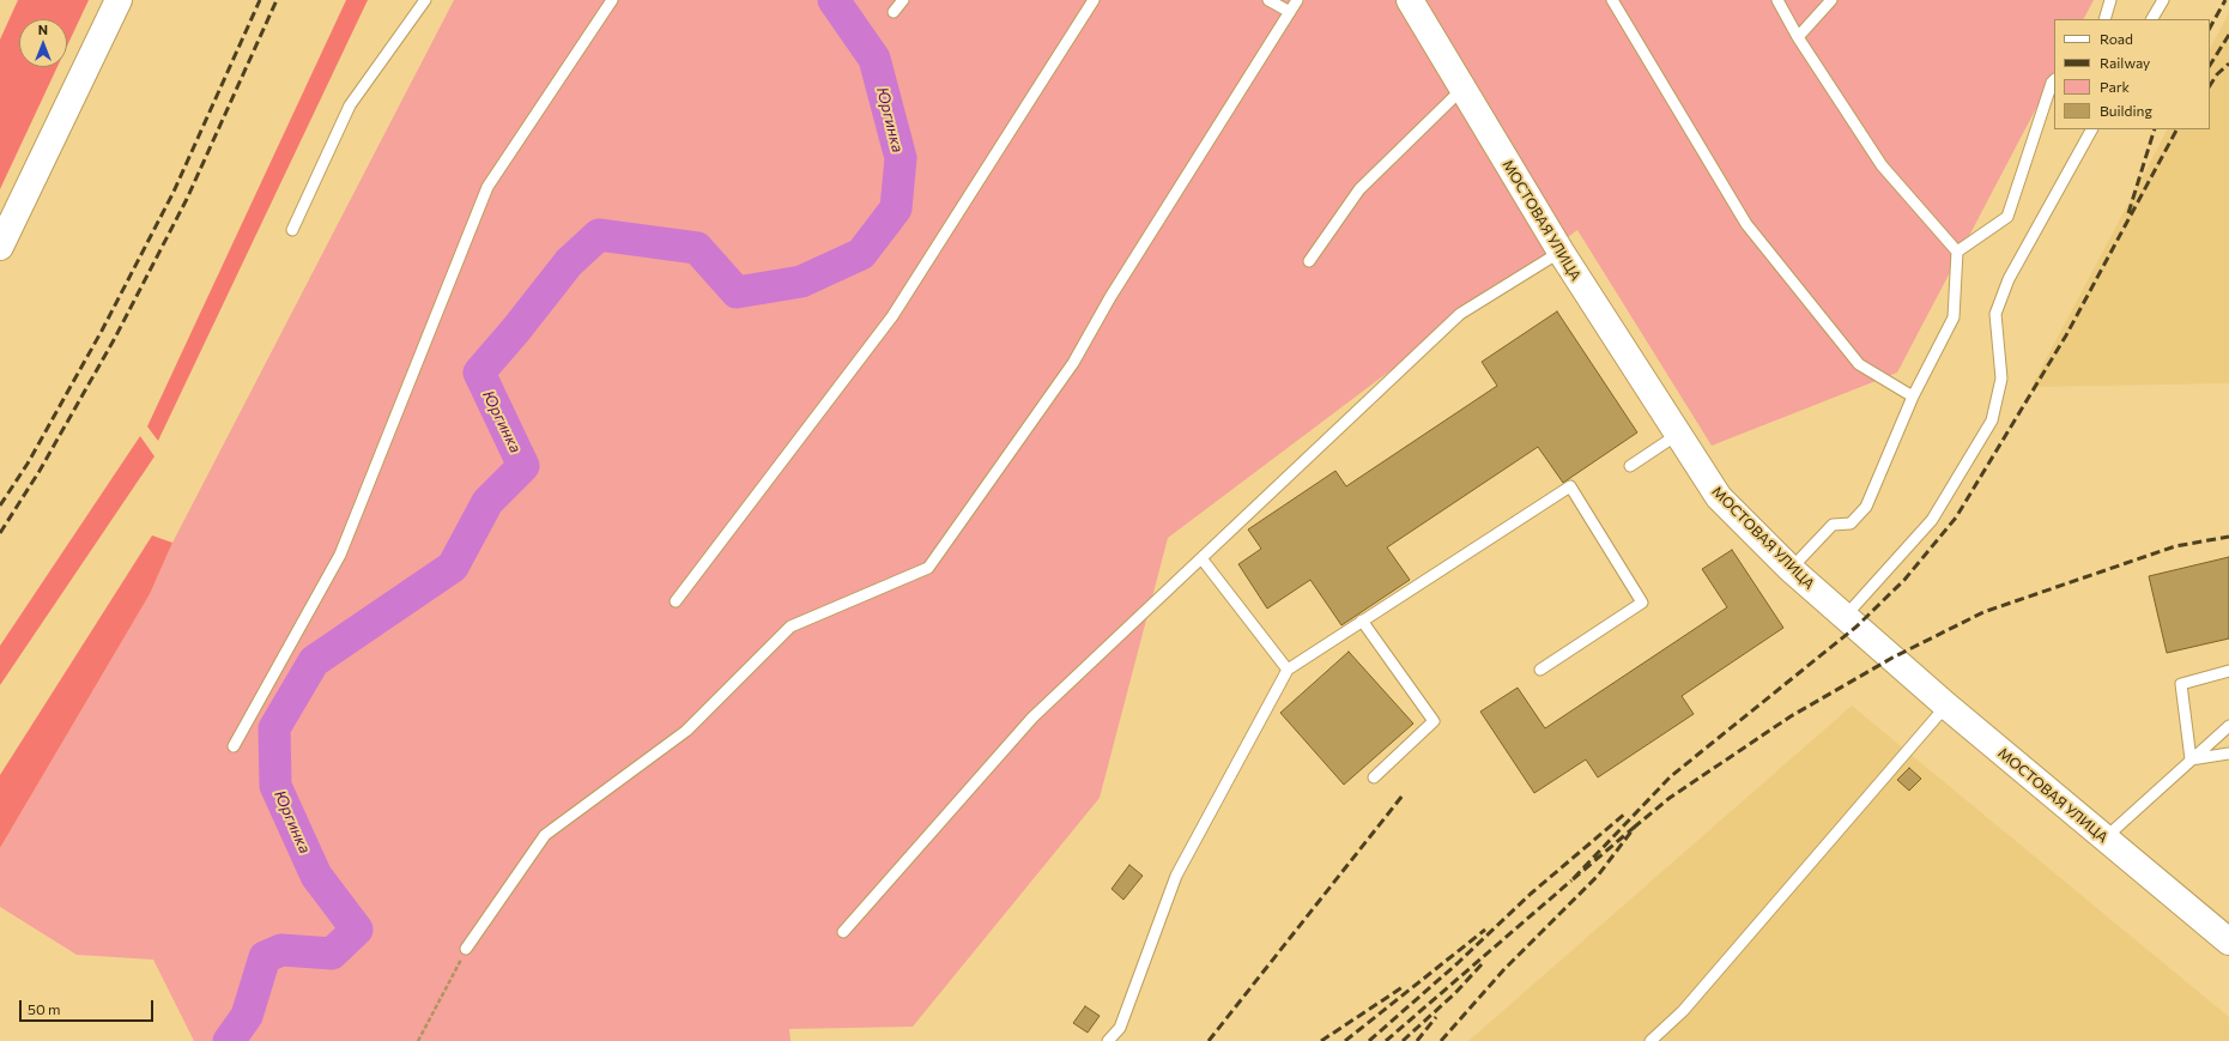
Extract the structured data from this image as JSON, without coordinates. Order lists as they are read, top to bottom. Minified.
{"streets":{"street":["МОСТОВАЯ УЛИЦА"]},"water":["Юргинка"],"legend":["Road","Railway","Park","Building"],"scale_bar":"50 m","north":"top"}
